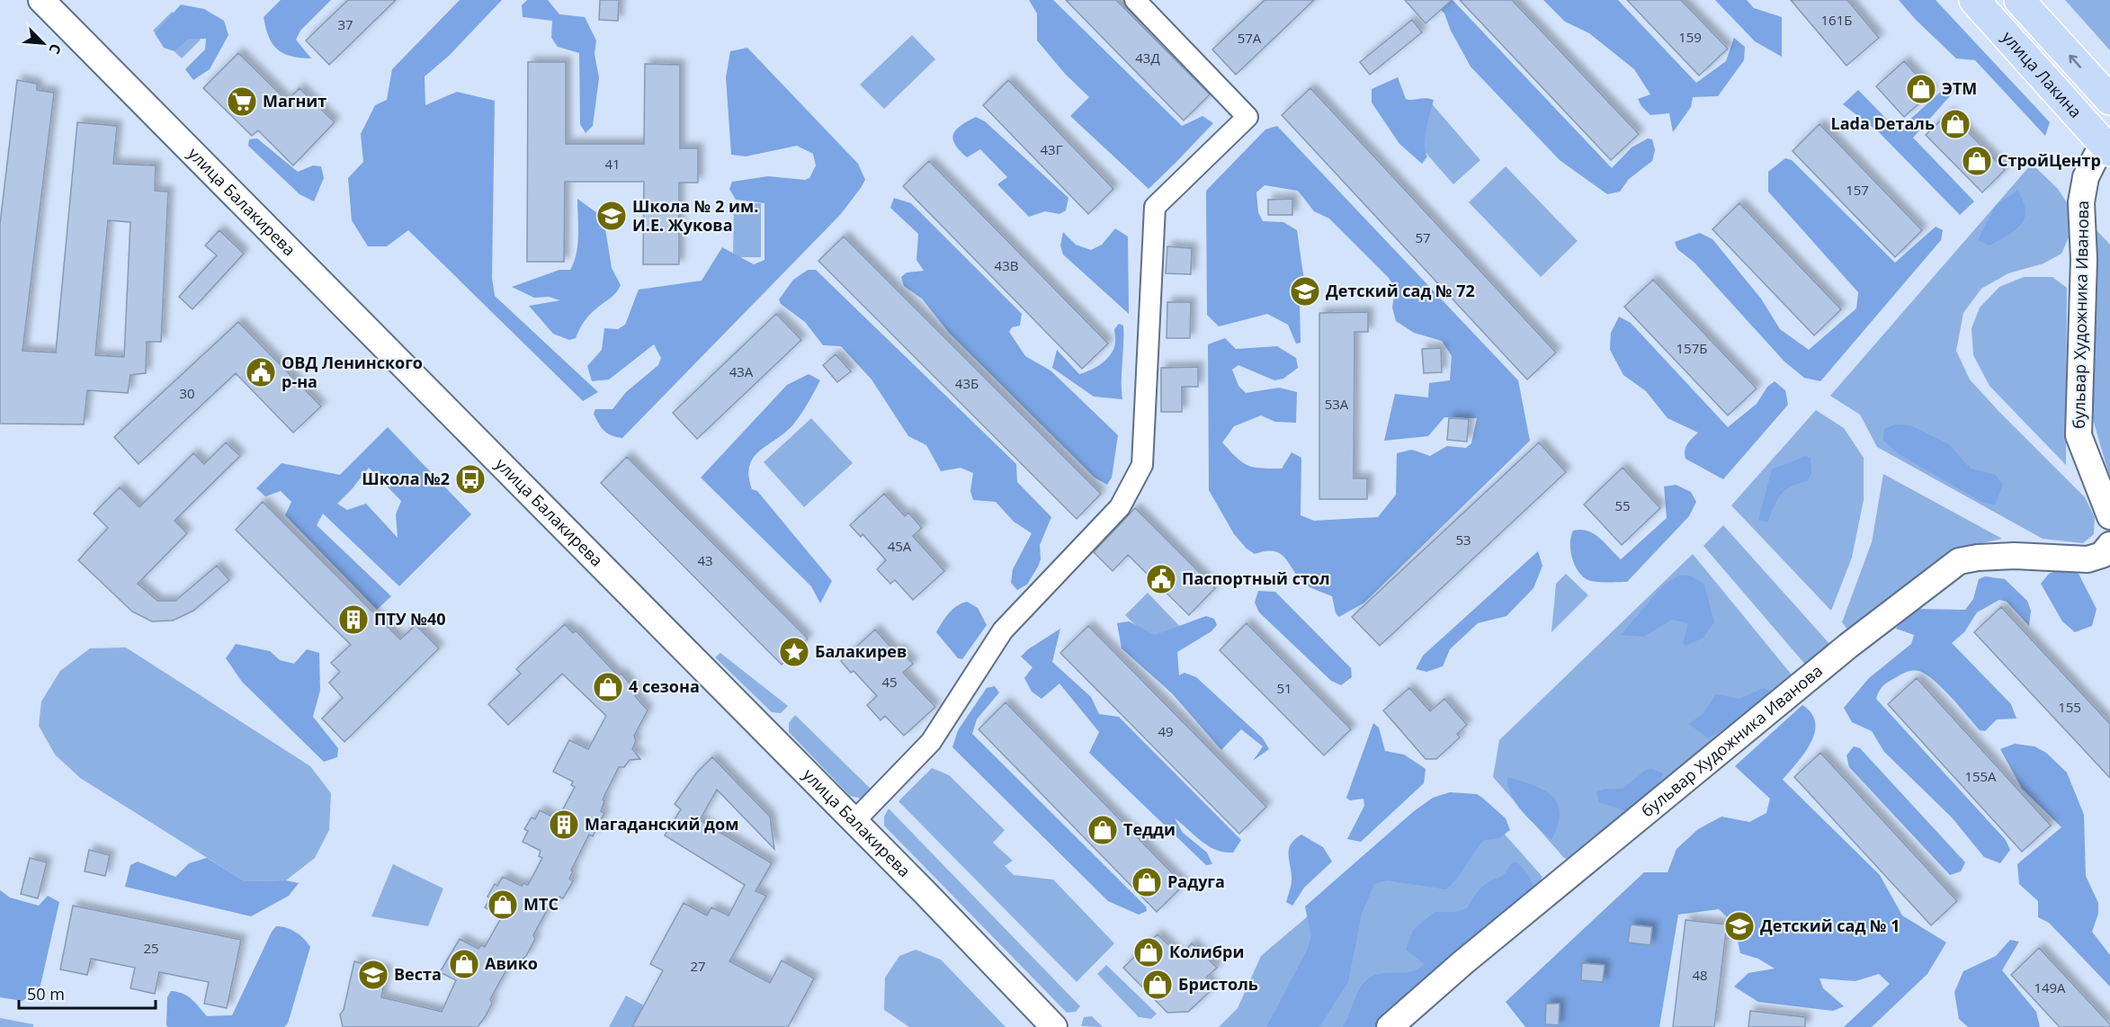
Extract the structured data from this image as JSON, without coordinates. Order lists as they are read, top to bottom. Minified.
{"streets":{"highway":["улица Лакина"],"street":["улица Балакирева","бульвар Художника Иванова"]},"crossings":[["улица Лакина","бульвар Художника Иванова"]],"places":{"shop":["ЭТМ","Lada Dеталь","СтройЦентр","4 сезона","Тедди","Радуга","МТС","Колибри","Авико","Бристоль"],"supermarket":["Магнит"],"school or university":["Школа № 2 им. И.Е. Жукова","Детский сад № 72","Детский сад № 1","Веста"],"public building":["ОВД Ленинского р-на","Паспортный стол"],"bus stop":["Школа №2"],"building":["ПТУ №40","Магаданский дом"],"place":["Балакирев"]},"house_numbers":["161Б","37","159","57А","43Д","43Г","41","157","57","43В","157Б","43А","43Б","30","53А","55","53","45А","43","45","51","155","49","155А","25","27","48","149А"],"scale_bar":"50 m","north":"bottom right"}
